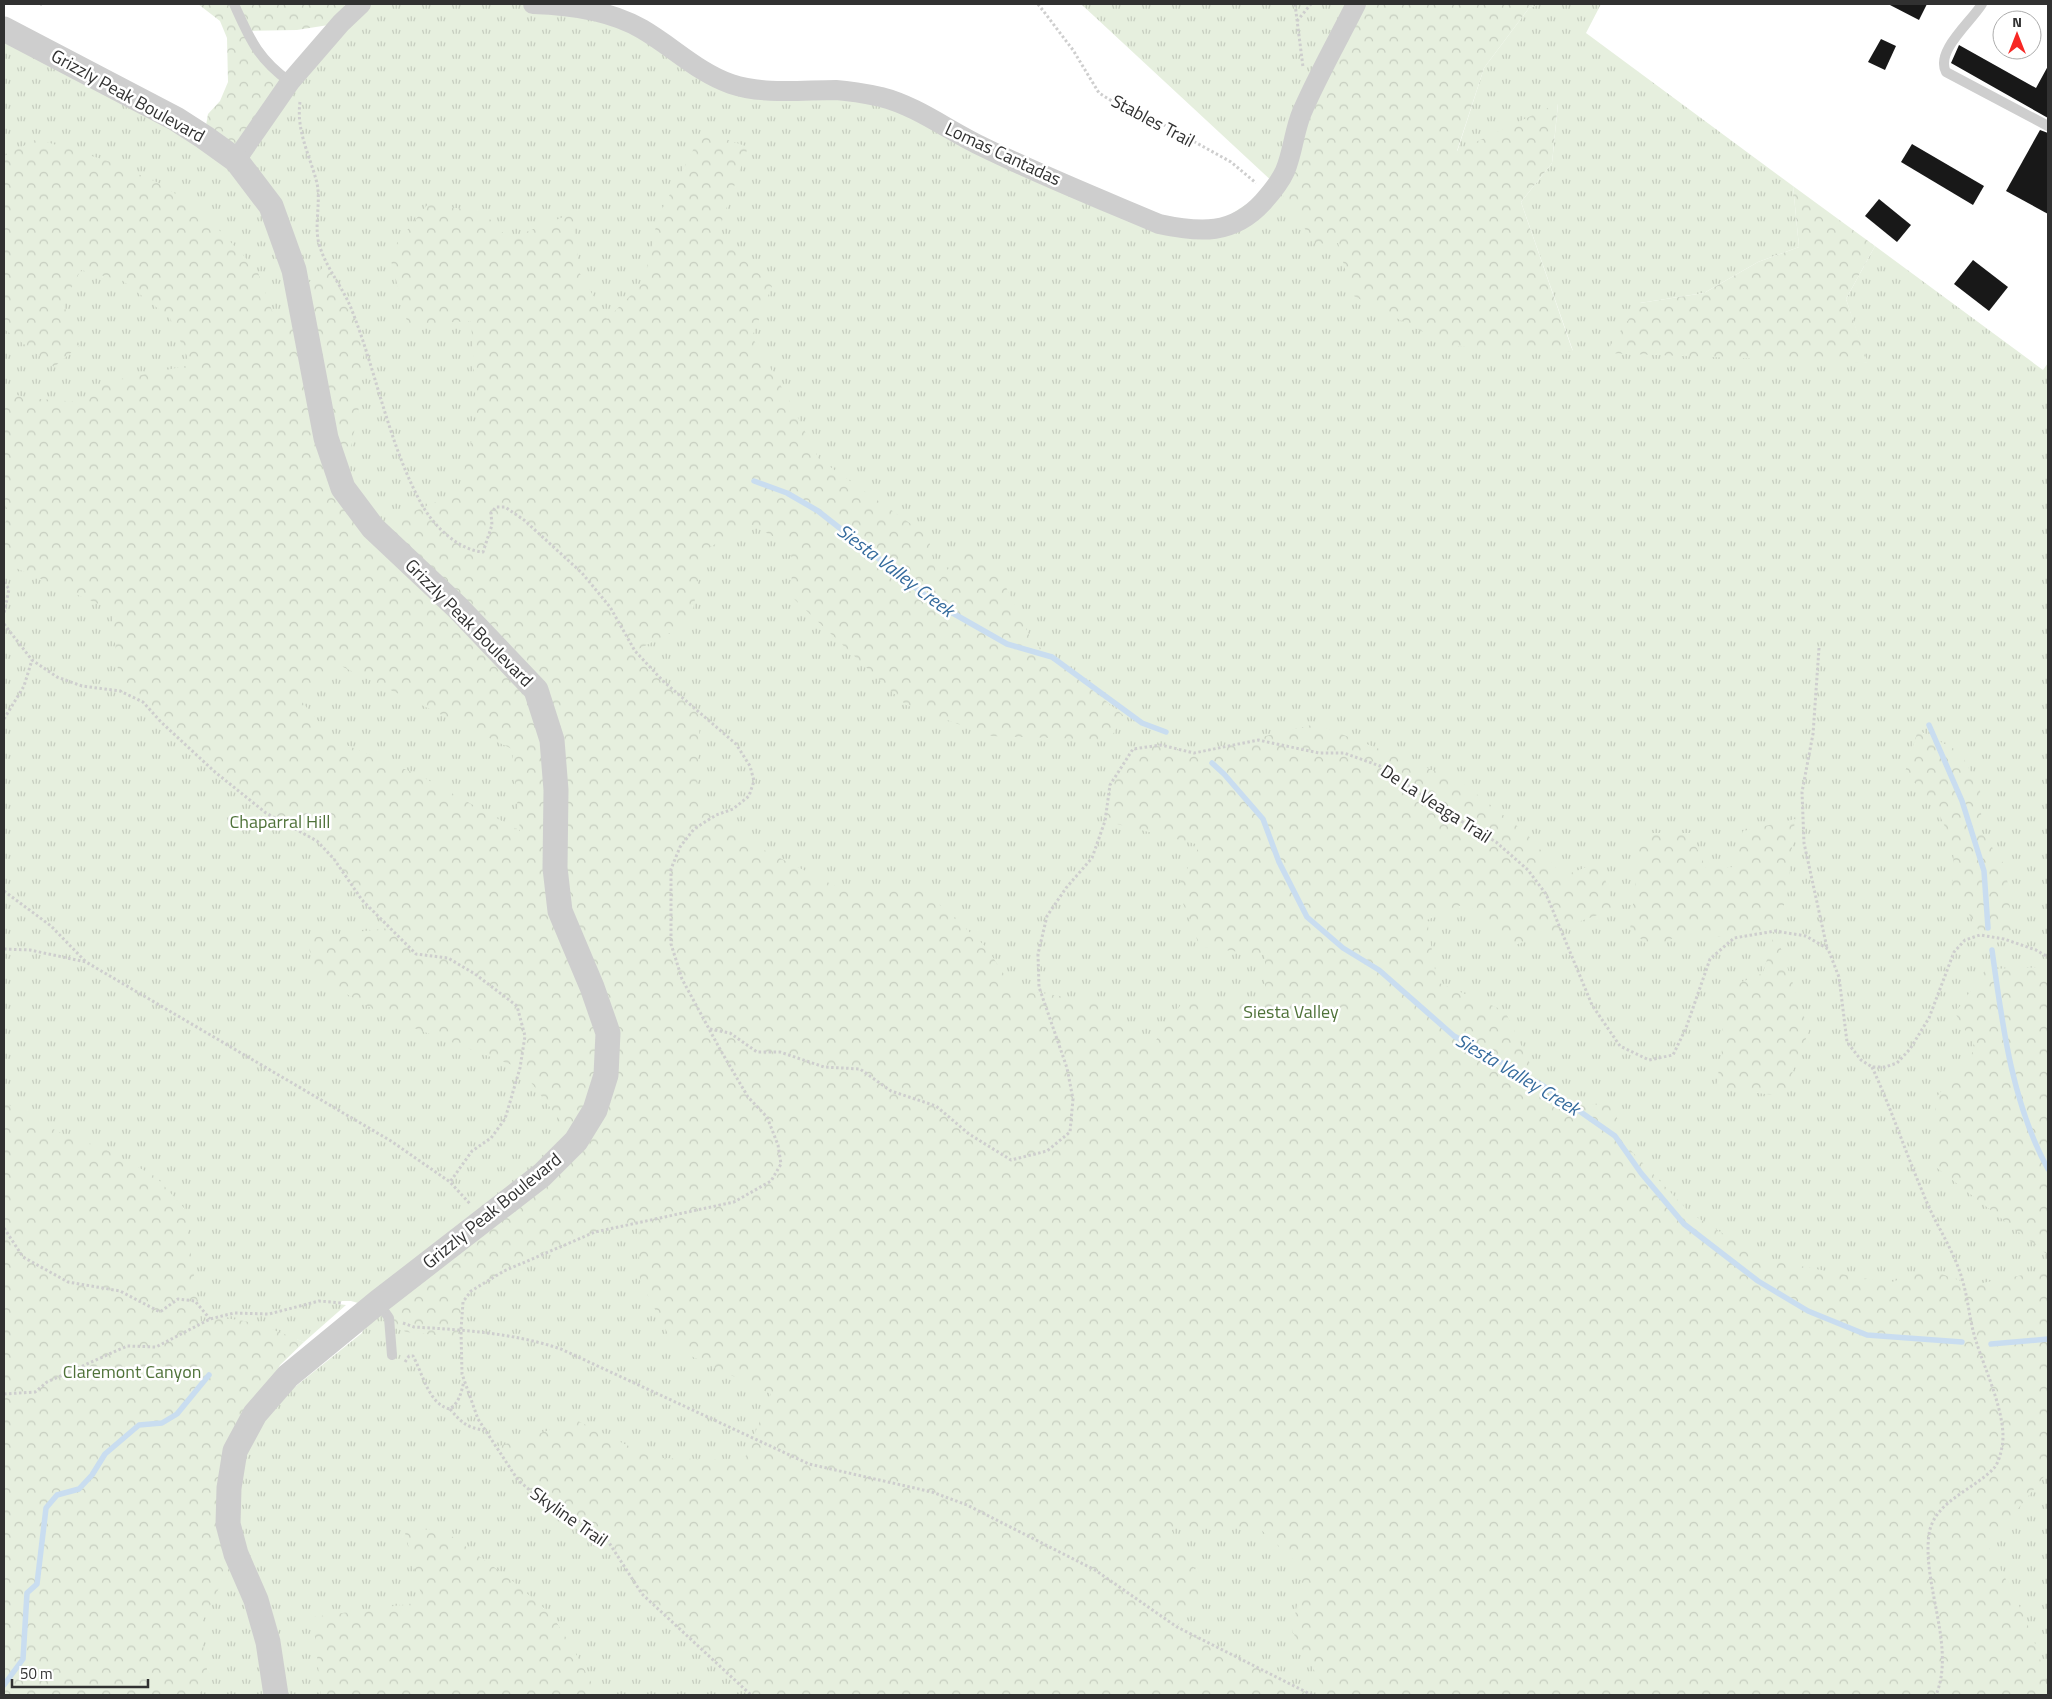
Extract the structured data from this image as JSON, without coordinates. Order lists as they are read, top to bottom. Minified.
{"streets":{"street":["Grizzly Peak Boulevard","Lomas Cantadas"],"path":["Stables Trail","De La Veaga Trail","Skyline Trail"]},"crossings":[["Stables Trail","Lomas Cantadas"]],"water":["Siesta Valley Creek"],"parks":["Chaparral Hill","Siesta Valley","Claremont Canyon"],"scale_bar":"50 m","north":"top"}
